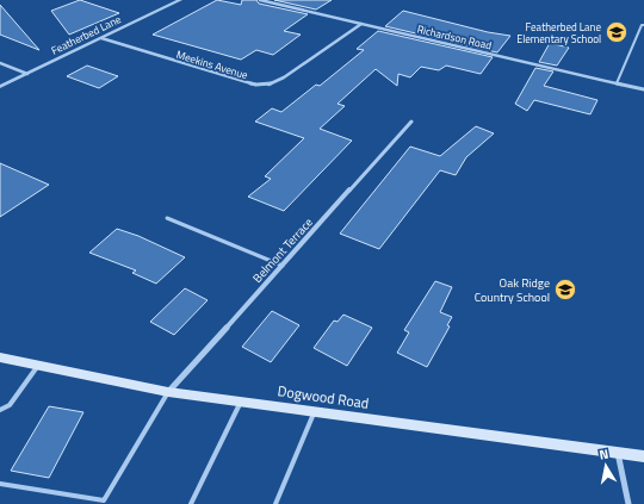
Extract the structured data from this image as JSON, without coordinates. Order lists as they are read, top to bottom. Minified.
{"streets":{"main road":["Dogwood Road"],"street":["Featherbed Lane","Richardson Road","Meekins Avenue","Belmont Terrace"]},"crossings":[["Featherbed Lane","Meekins Avenue"],["Richardson Road","Meekins Avenue"],["Belmont Terrace","Dogwood Road"]],"places":{"school or university":["Featherbed Lane Elementary School","Oak Ridge Country School"]},"north":"top"}
